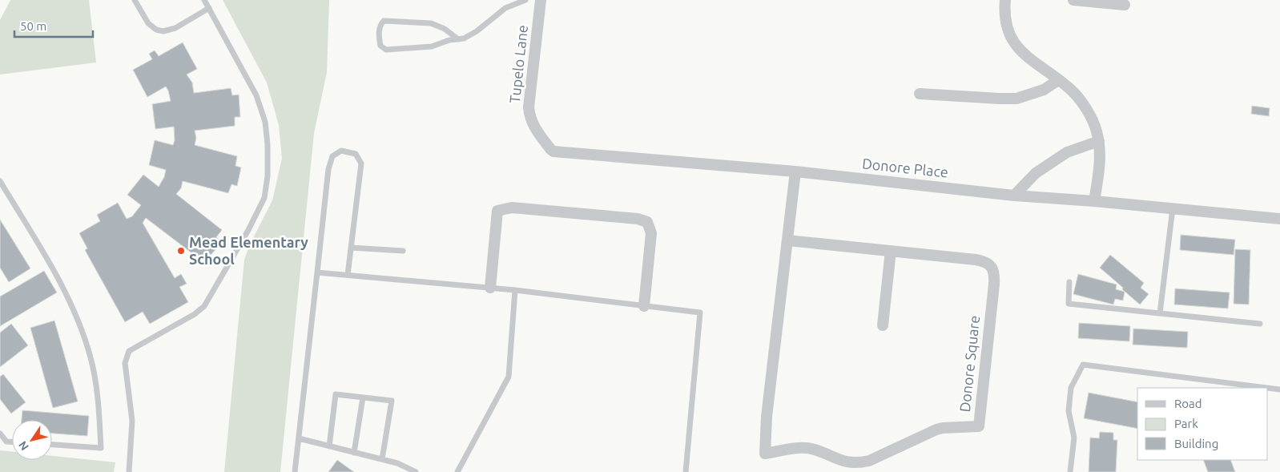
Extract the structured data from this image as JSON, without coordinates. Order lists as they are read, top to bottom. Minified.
{"streets":{"street":["Tupelo Lane","Donore Place","Donore Square"]},"crossings":[["Tupelo Lane","Donore Place"],["Donore Place","Donore Square"]],"places":["Mead Elementary School"],"legend":["Road","Park","Building"],"scale_bar":"50 m","north":"bottom left"}
